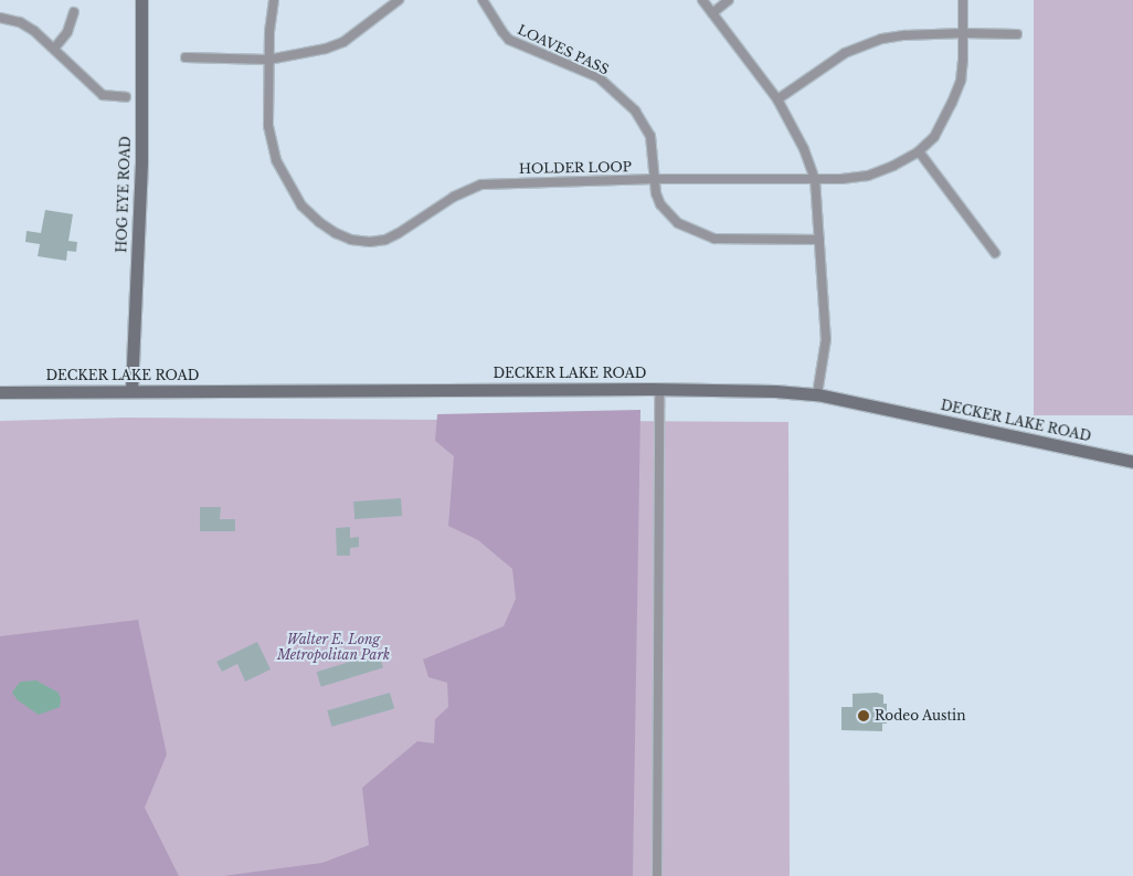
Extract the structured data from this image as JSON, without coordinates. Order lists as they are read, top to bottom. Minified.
{"streets":{"main road":["HOG EYE ROAD","DECKER LAKE ROAD"],"street":["LOAVES PASS","HOLDER LOOP"]},"crossings":[["LOAVES PASS","HOLDER LOOP"],["HOG EYE ROAD","DECKER LAKE ROAD"]],"parks":["Walter E. Long Metropolitan Park"],"places":["Rodeo Austin"]}
